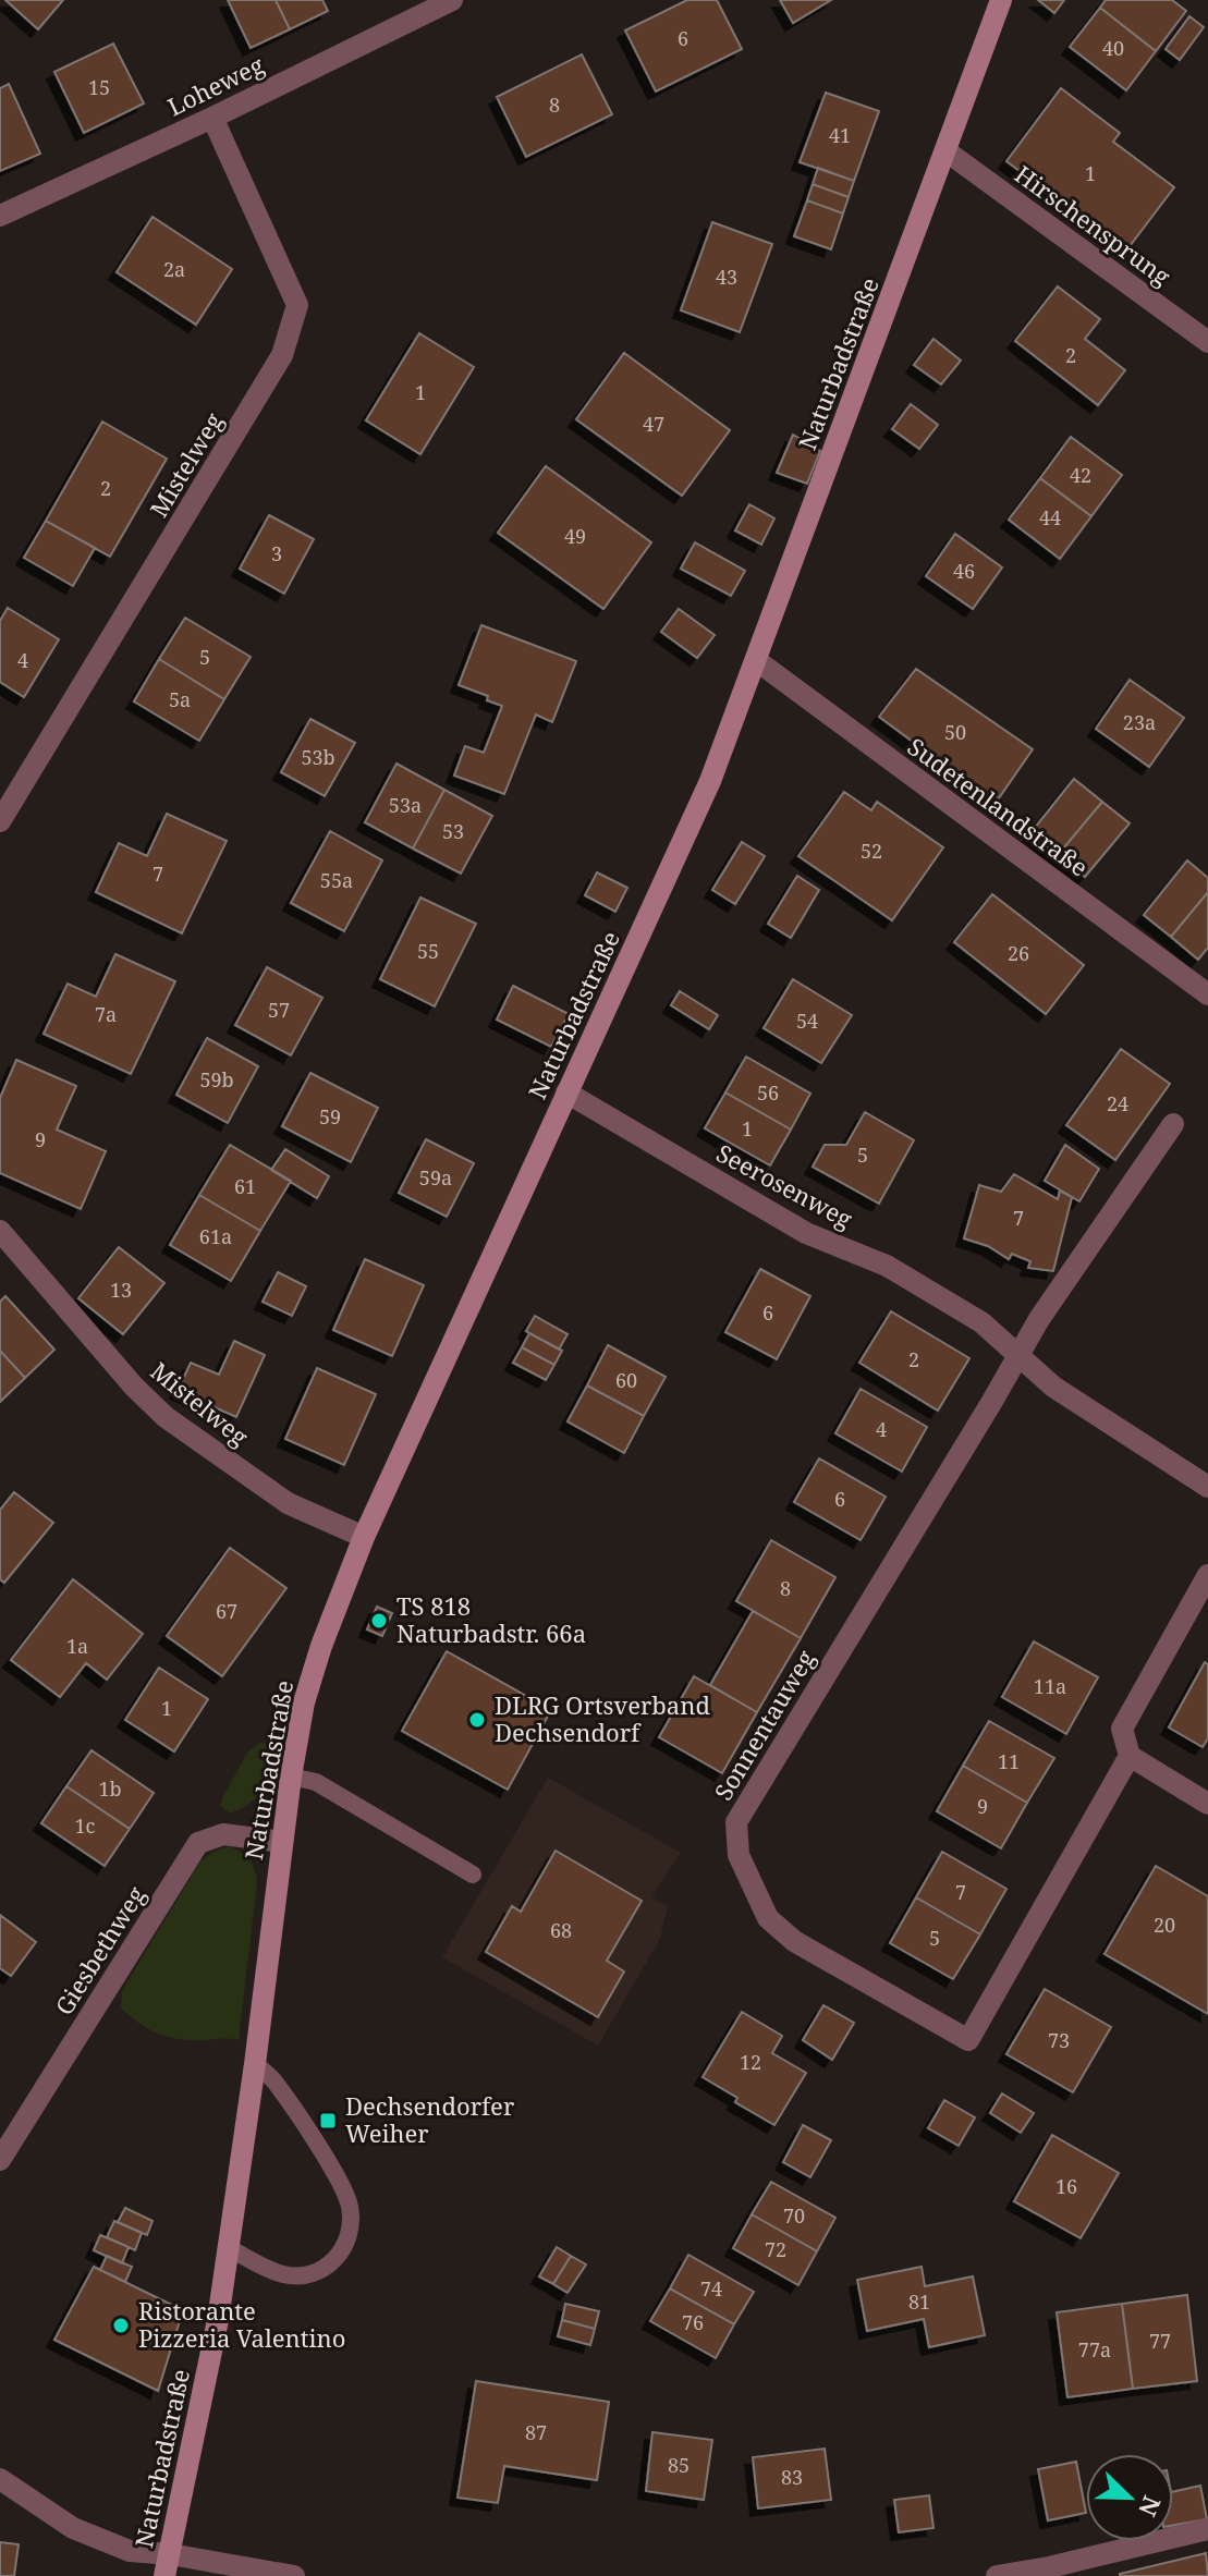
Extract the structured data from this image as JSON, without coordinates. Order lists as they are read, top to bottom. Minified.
{"streets":{"street":["Loheweg","Hirschensprung","Naturbadstraße","Mistelweg","Sudetenlandstraße","Seerosenweg","Sonnentauweg","Giesbethweg"]},"crossings":[["Loheweg","Mistelweg"],["Hirschensprung","Naturbadstraße"],["Naturbadstraße","Mistelweg"],["Naturbadstraße","Sudetenlandstraße"],["Naturbadstraße","Seerosenweg"],["Naturbadstraße","Giesbethweg"],["Seerosenweg","Sonnentauweg"]],"places":{"other":["TS 818 Naturbadstr. 66a","DLRG Ortsverband Dechsendorf","Ristorante Pizzeria Valentino"],"transit":["Dechsendorfer Weiher"]},"house_numbers":["6","40","15","8","41","1","2a","43","2","1","47","42","2","44","49","3","46","5","4","5a","23a","50","53b","53a","53","52","7","55a","55","26","57","7a","54","59b","56","24","59","1","9","5","59a","61","7","61a","13","6","2","60","4","6","8","67","1a","11a","1","11","1b","9","1c","7","20","68","5","73","12","16","70","72","74","81","76","77","77a","87","85","83"],"north":"bottom right"}
